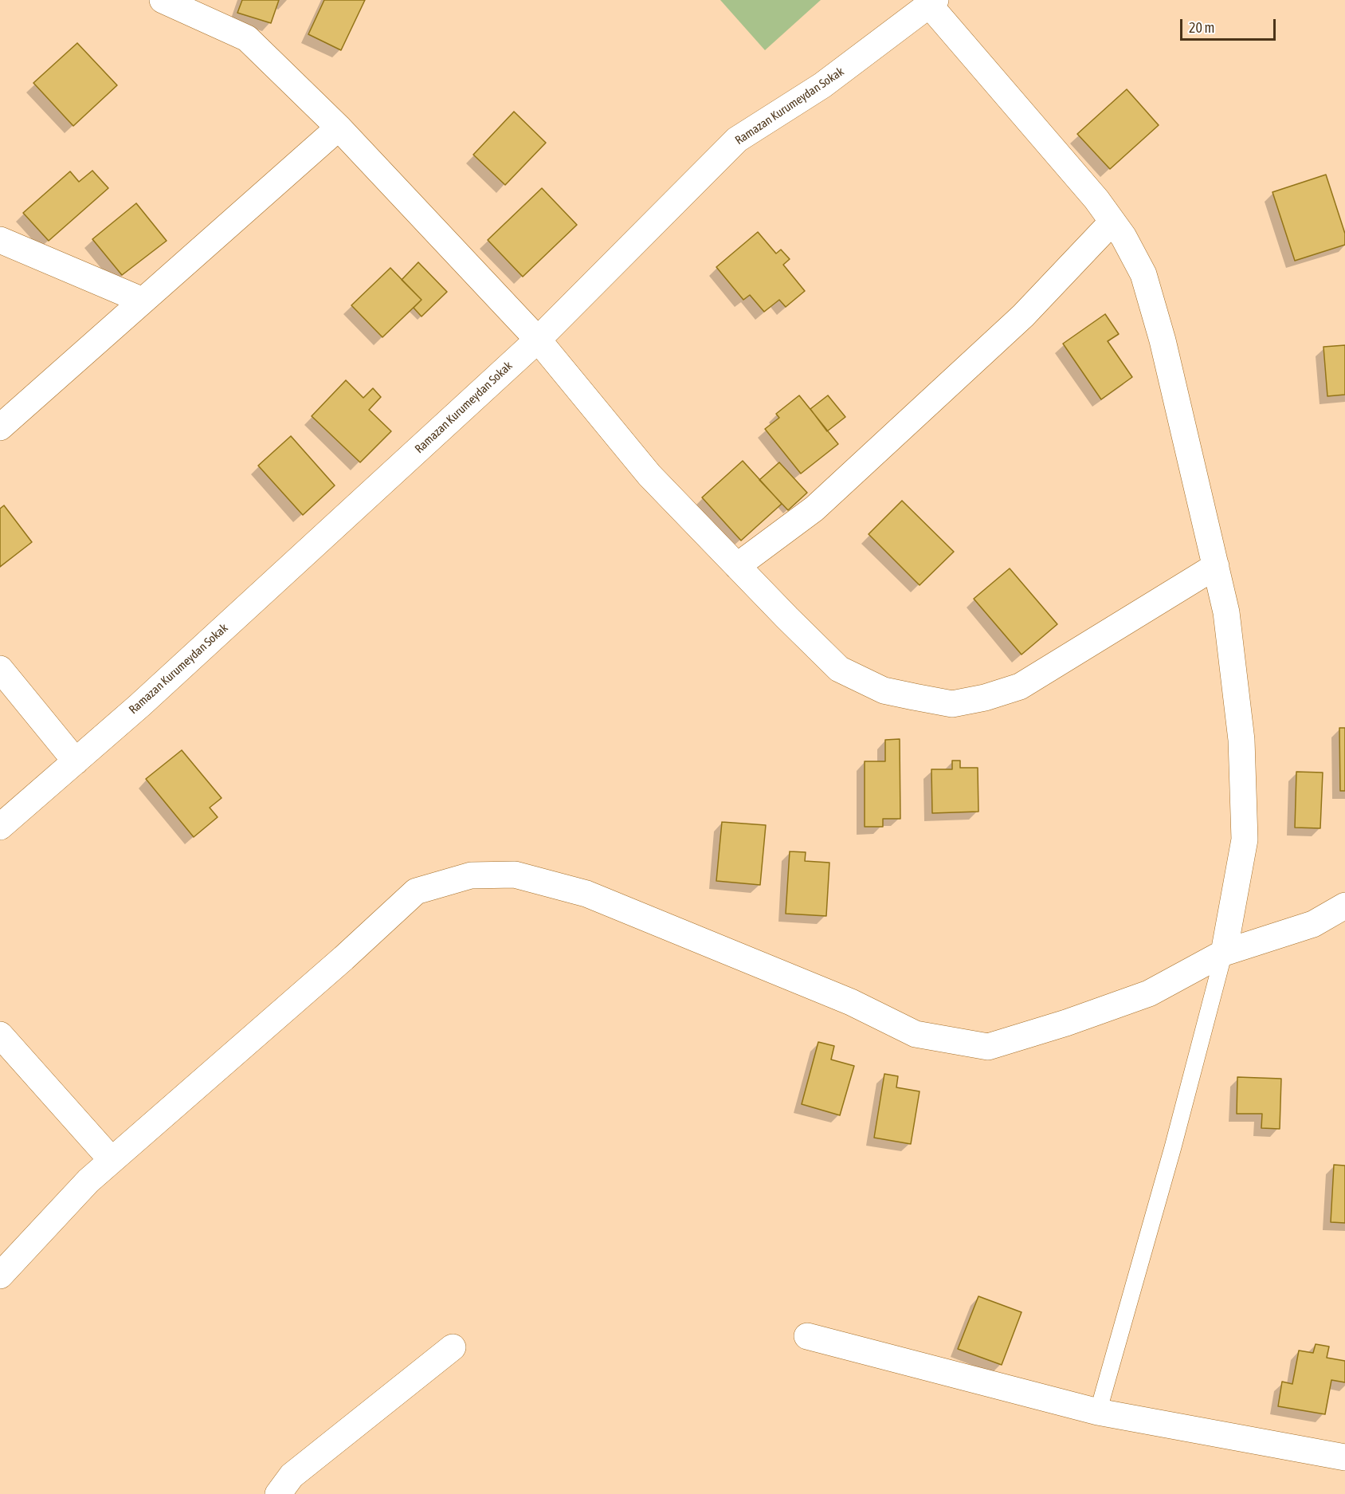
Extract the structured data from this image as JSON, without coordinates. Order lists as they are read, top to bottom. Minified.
{"streets":{"street":["Ramazan Kurumeydan Sokak"]},"scale_bar":"20 m"}
